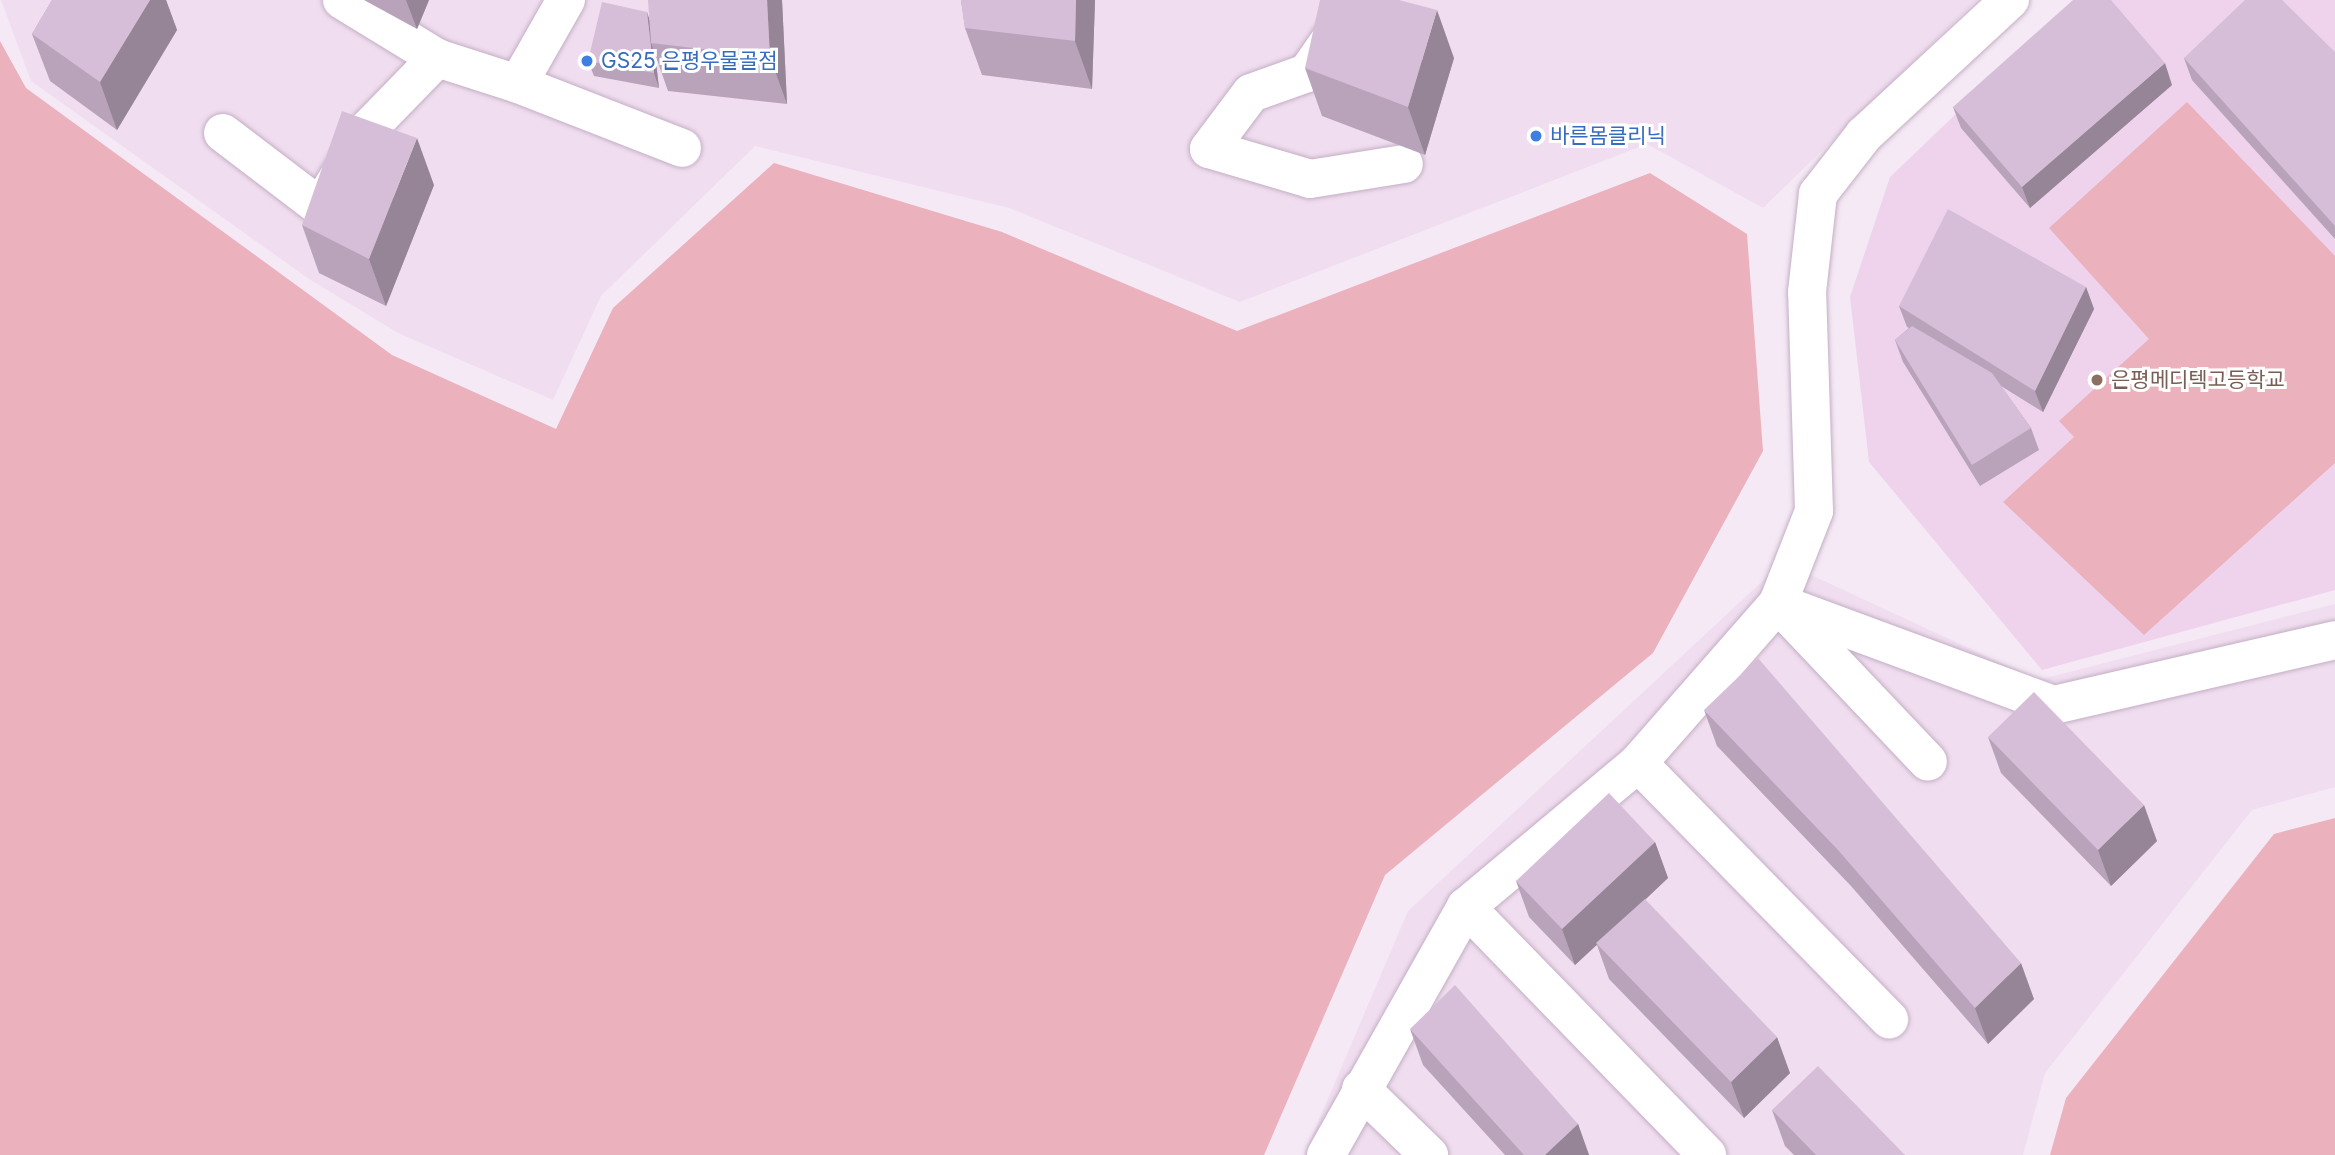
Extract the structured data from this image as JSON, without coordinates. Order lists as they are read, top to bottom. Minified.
{"places":["GS25 은평우물골점","바른몸클리닉","은평메디텍고등학교"]}
